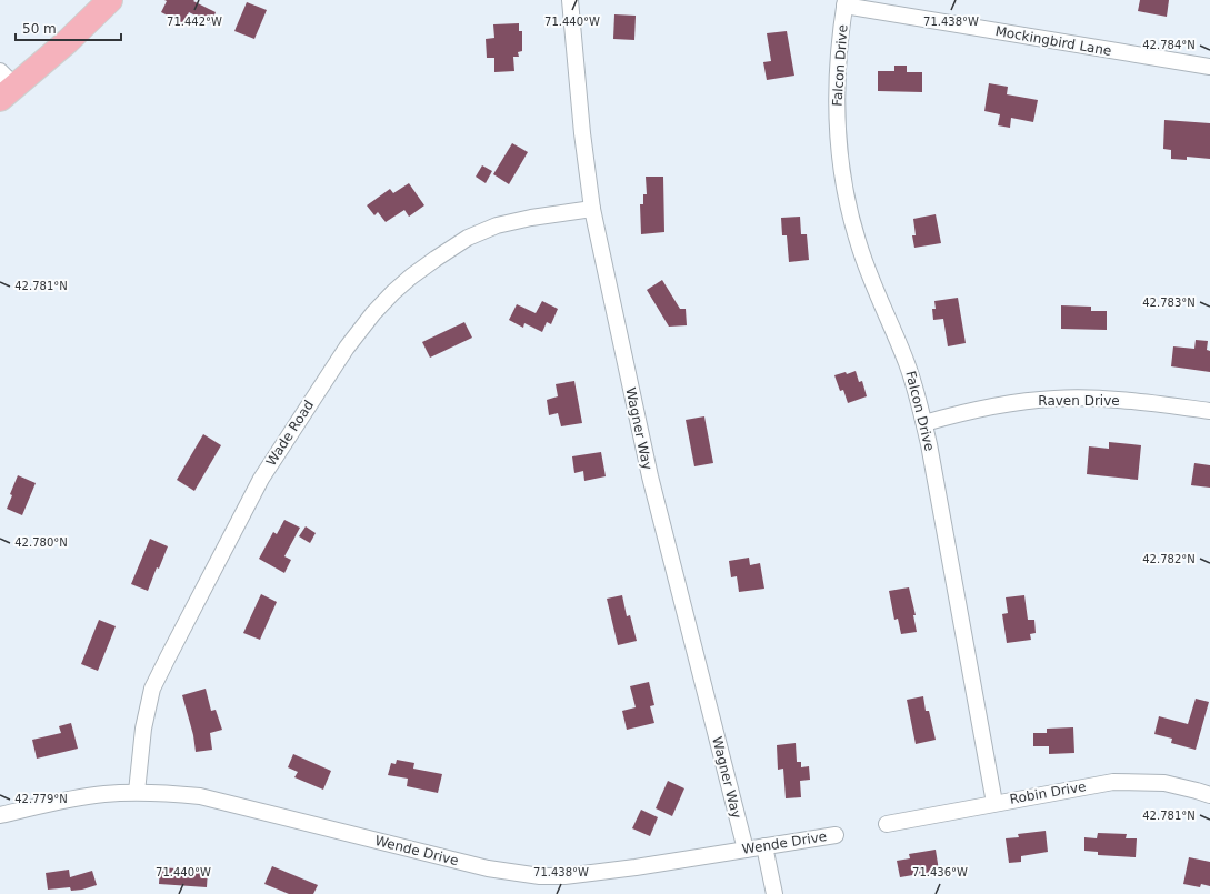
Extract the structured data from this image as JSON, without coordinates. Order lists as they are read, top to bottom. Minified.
{"streets":{"street":["Mockingbird Lane","Falcon Drive","Raven Drive","Wagner Way","Wade Road","Robin Drive","Wende Drive"]},"crossings":[["Mockingbird Lane","Falcon Drive"],["Falcon Drive","Raven Drive"],["Falcon Drive","Robin Drive"],["Wagner Way","Wade Road"],["Wagner Way","Wende Drive"],["Wade Road","Wende Drive"]],"scale_bar":"50 m","coordinates":["71.442°W","71.440°W","71.438°W","42.784°N","42.781°N","42.783°N","42.780°N","42.782°N","42.779°N","71.436°W"]}
